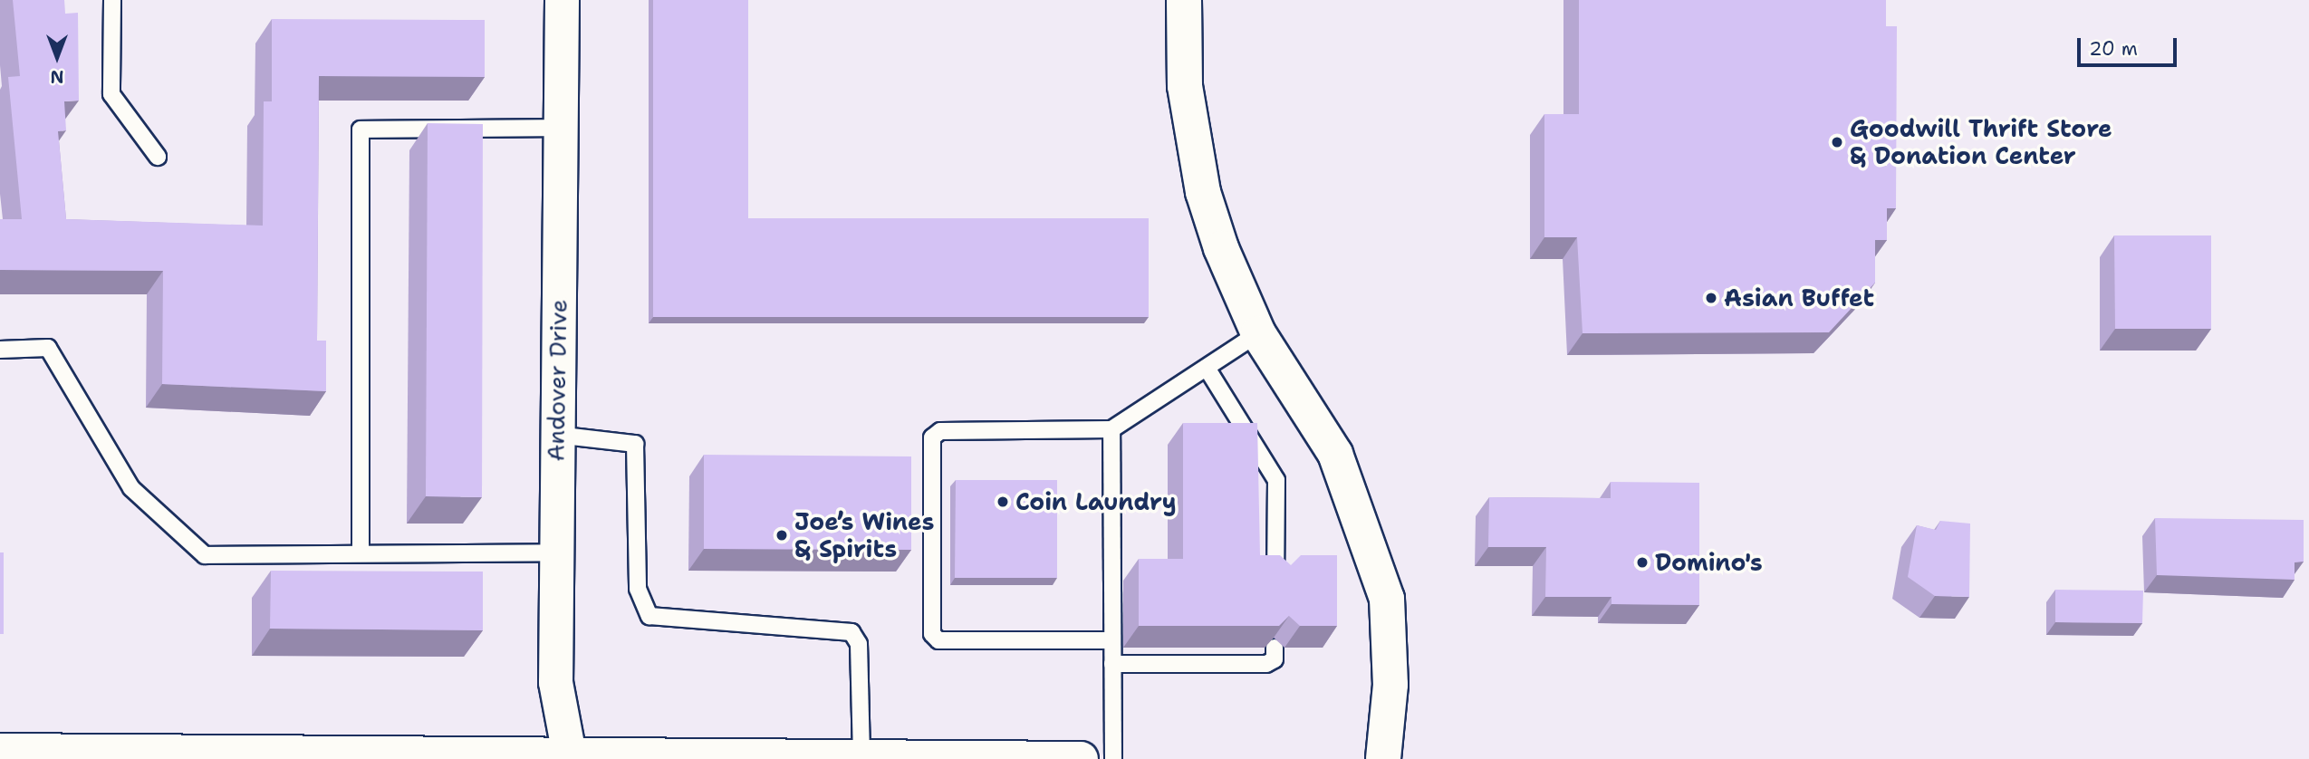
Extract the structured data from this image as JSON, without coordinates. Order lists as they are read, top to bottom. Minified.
{"streets":{"street":["Andover Drive"]},"places":["Goodwill Thrift Store & Donation Center","Asian Buffet","Coin Laundry","Joe’s Wines & Spirits","Domino's"],"scale_bar":"20 m","north":"bottom"}
